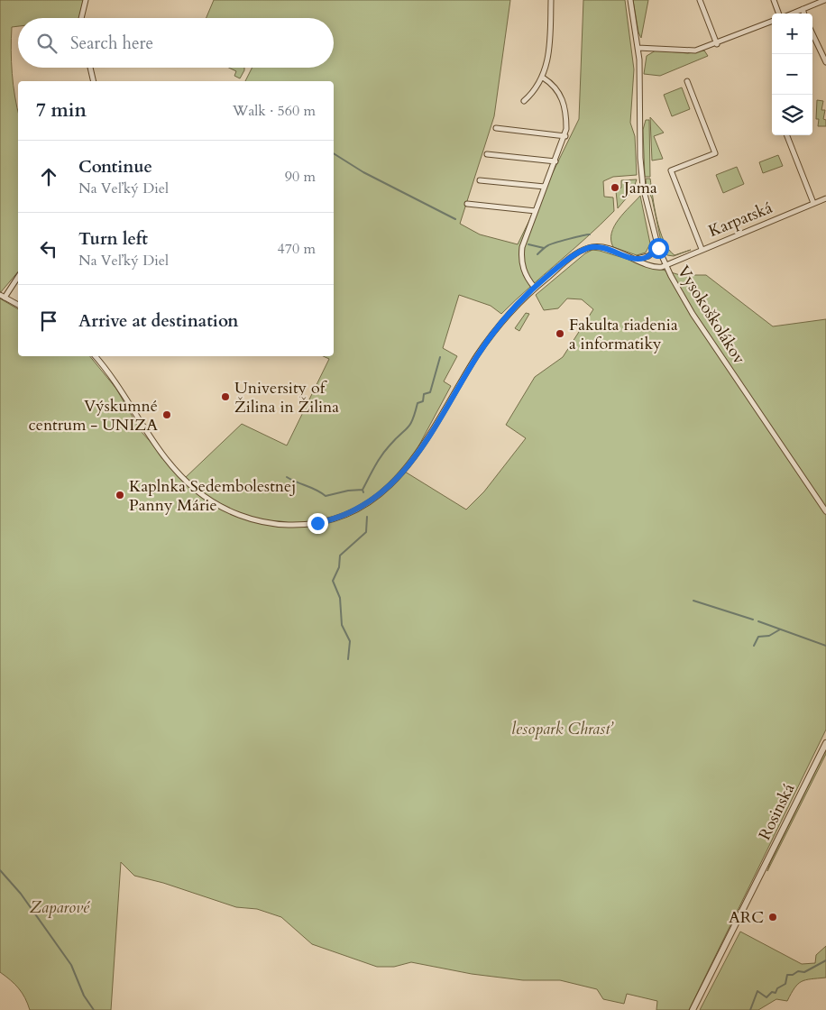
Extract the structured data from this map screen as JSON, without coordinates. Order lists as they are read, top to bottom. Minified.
{"streets":{"street":["Karpatská","Vysokoškolákov","Rosinská"]},"crossings":[["Karpatská","Vysokoškolákov"]],"parks":["lesopark Chrasť","Zaparové"],"places":["Jama","Fakulta riadenia a informatiky","University of Žilina in Žilina","Výskumné centrum - UNIZA","Kaplnka Sedembolestnej Panny Márie","ARC"],"page":{"map_buttons":["+","−"],"search":"Search here","heading":["7 min","Walk · 560 m"],"list":[["Continue","Na Veľký Diel","90 m"],["Turn left","Na Veľký Diel","470 m"],"Arrive at destination"]}}
